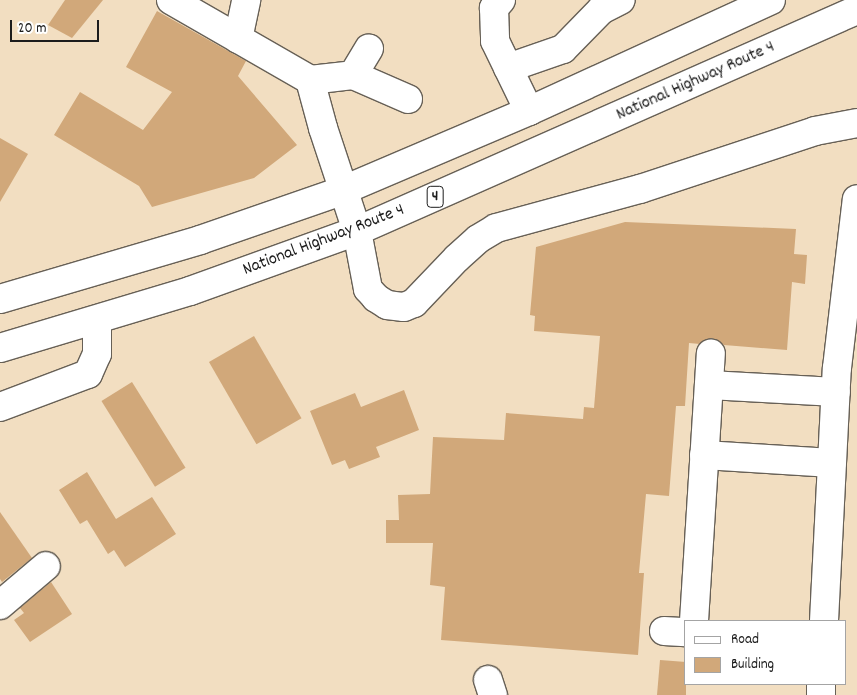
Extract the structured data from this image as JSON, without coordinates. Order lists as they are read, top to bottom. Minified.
{"streets":{"main road":["National Highway Route 4","4"]},"legend":["Road","Building"],"scale_bar":"20 m"}
